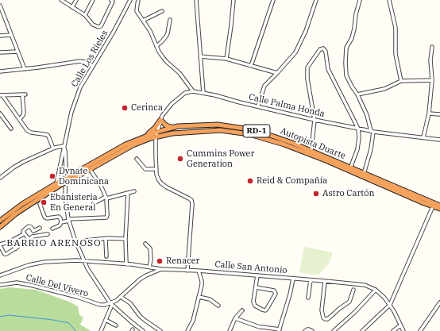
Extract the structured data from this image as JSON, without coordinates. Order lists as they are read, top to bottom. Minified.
{"streets":{"highway":["RD-1","Autopista Duarte"],"street":["Calle Los Rieles","Calle Palma Honda","Calle San Antonio","Calle Del Vivero"]},"crossings":[["Calle Los Rieles","RD-1"],["RD-1","Autopista Duarte"]],"districts":["BARRIO ARENOSO"],"places":["Cerinca","Cummins Power Generation","Dynate Dominicana","Reid & Compañía","Astro Cartón","Ebanistería En General","Renacer"]}
